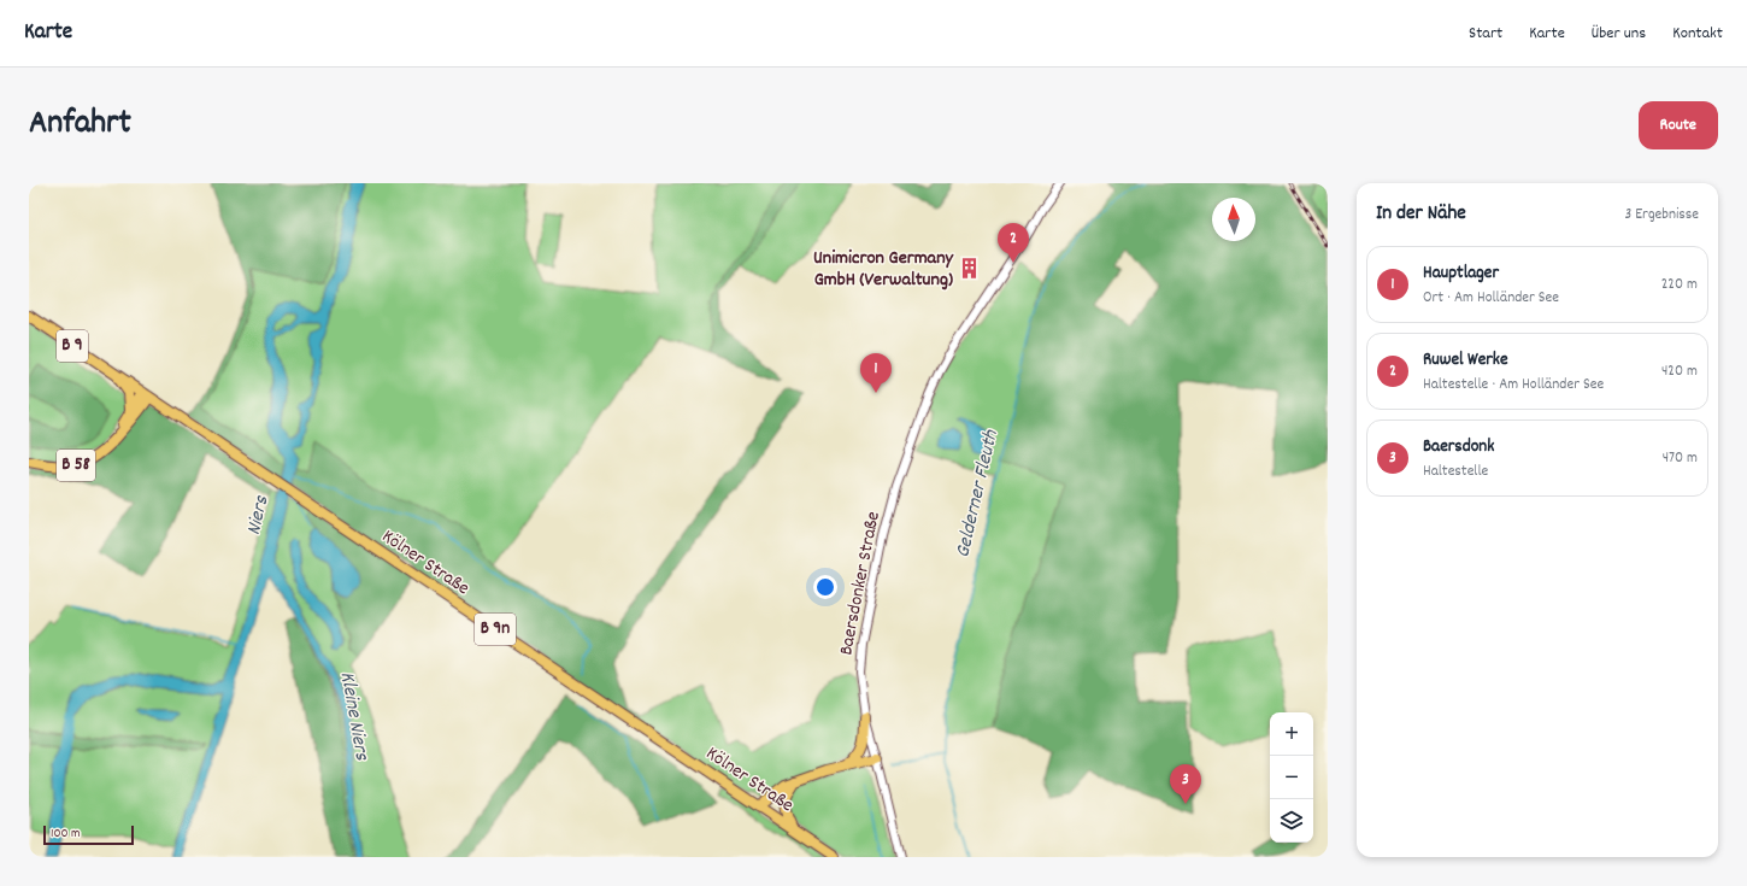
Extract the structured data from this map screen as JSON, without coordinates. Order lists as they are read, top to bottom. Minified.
{"streets":{"main road":["B 9","B 58","Kölner Straße","B 9n"],"street":["Baersdonker Straße"]},"crossings":[["B 9","B 58"],["B 9","Kölner Straße"],["B 58","Kölner Straße"]],"water":["Gelderner Fleuth","Niers","Kleine Niers"],"places":{"building":["Unimicron Germany GmbH (Verwaltung)"]},"scale_bar":"100 m","north":"top","page":{"header":"Karte","nav":["Start","Karte","Über uns","Kontakt"],"title":"Anfahrt","buttons":"Route","heading":["In der Nähe","3 Ergebnisse"],"pins":["2","1","3"],"list":[{"mark":"1","name":"Hauptlager","note":"Ort · Am Holländer See","value":"220 m"},{"mark":"2","name":"Ruwel Werke","note":"Haltestelle · Am Holländer See","value":"420 m"},{"mark":"3","name":"Baersdonk","note":"Haltestelle","value":"470 m"}],"map_buttons":["+","−"],"scale":"100 m"}}
